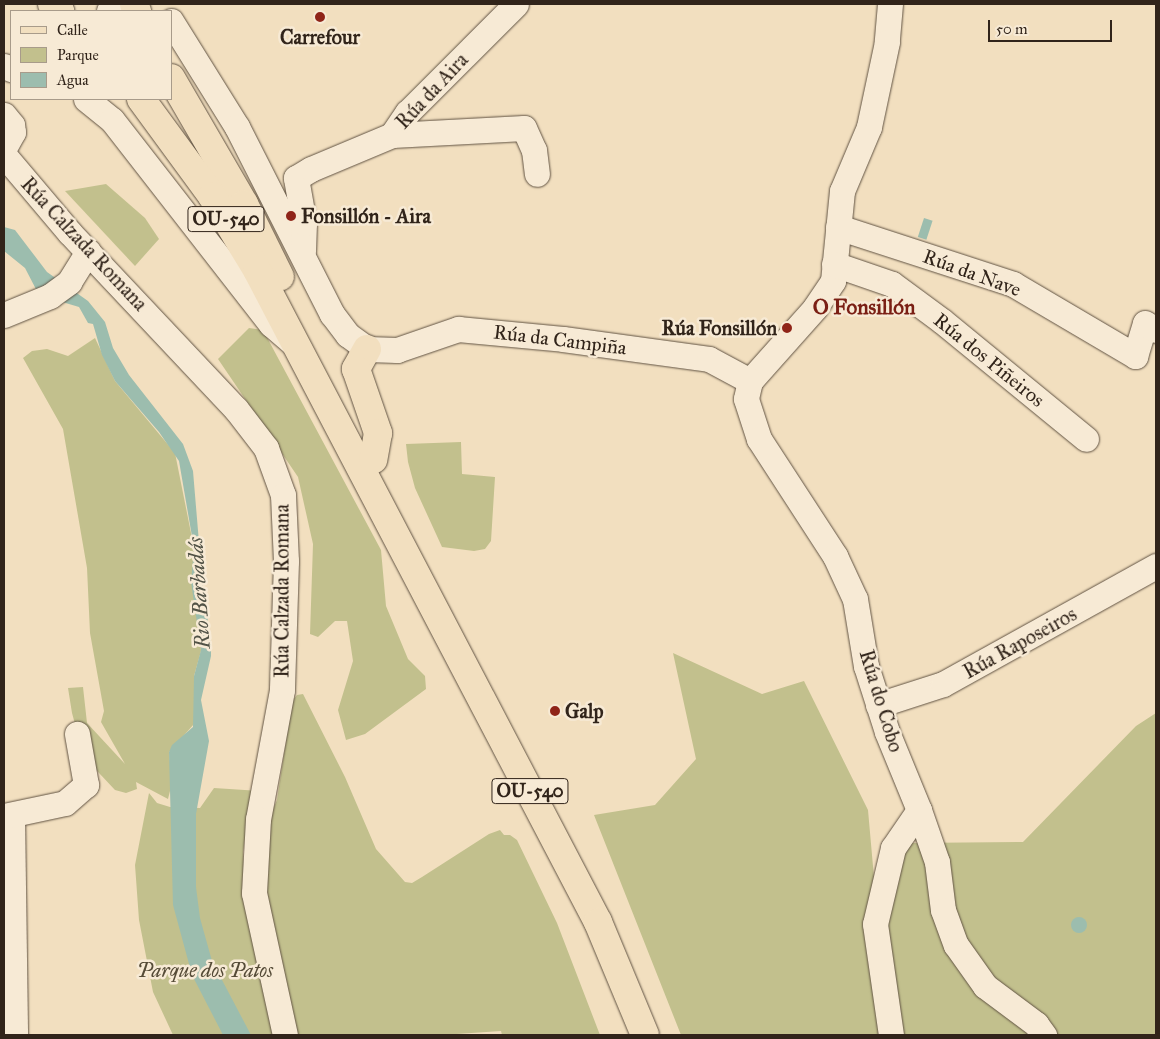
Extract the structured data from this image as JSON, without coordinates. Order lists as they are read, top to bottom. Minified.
{"streets":{"main road":["OU-540"],"street":["Rúa da Aira","Rúa Calzada Romana","Rúa da Nave","Rúa da Campiña","Rúa dos Piñeiros","Rúa Raposeiros","Rúa do Cobo"]},"crossings":[["Rúa da Campiña","Rúa do Cobo"],["Rúa Raposeiros","Rúa do Cobo"]],"districts":["O Fonsillón"],"water":["Rio Barbadás"],"parks":["Parque dos Patos"],"places":["Carrefour","Fonsillón - Aira","Rúa Fonsillón","Galp"],"legend":["Calle","Parque","Agua"],"scale_bar":"50 m"}
